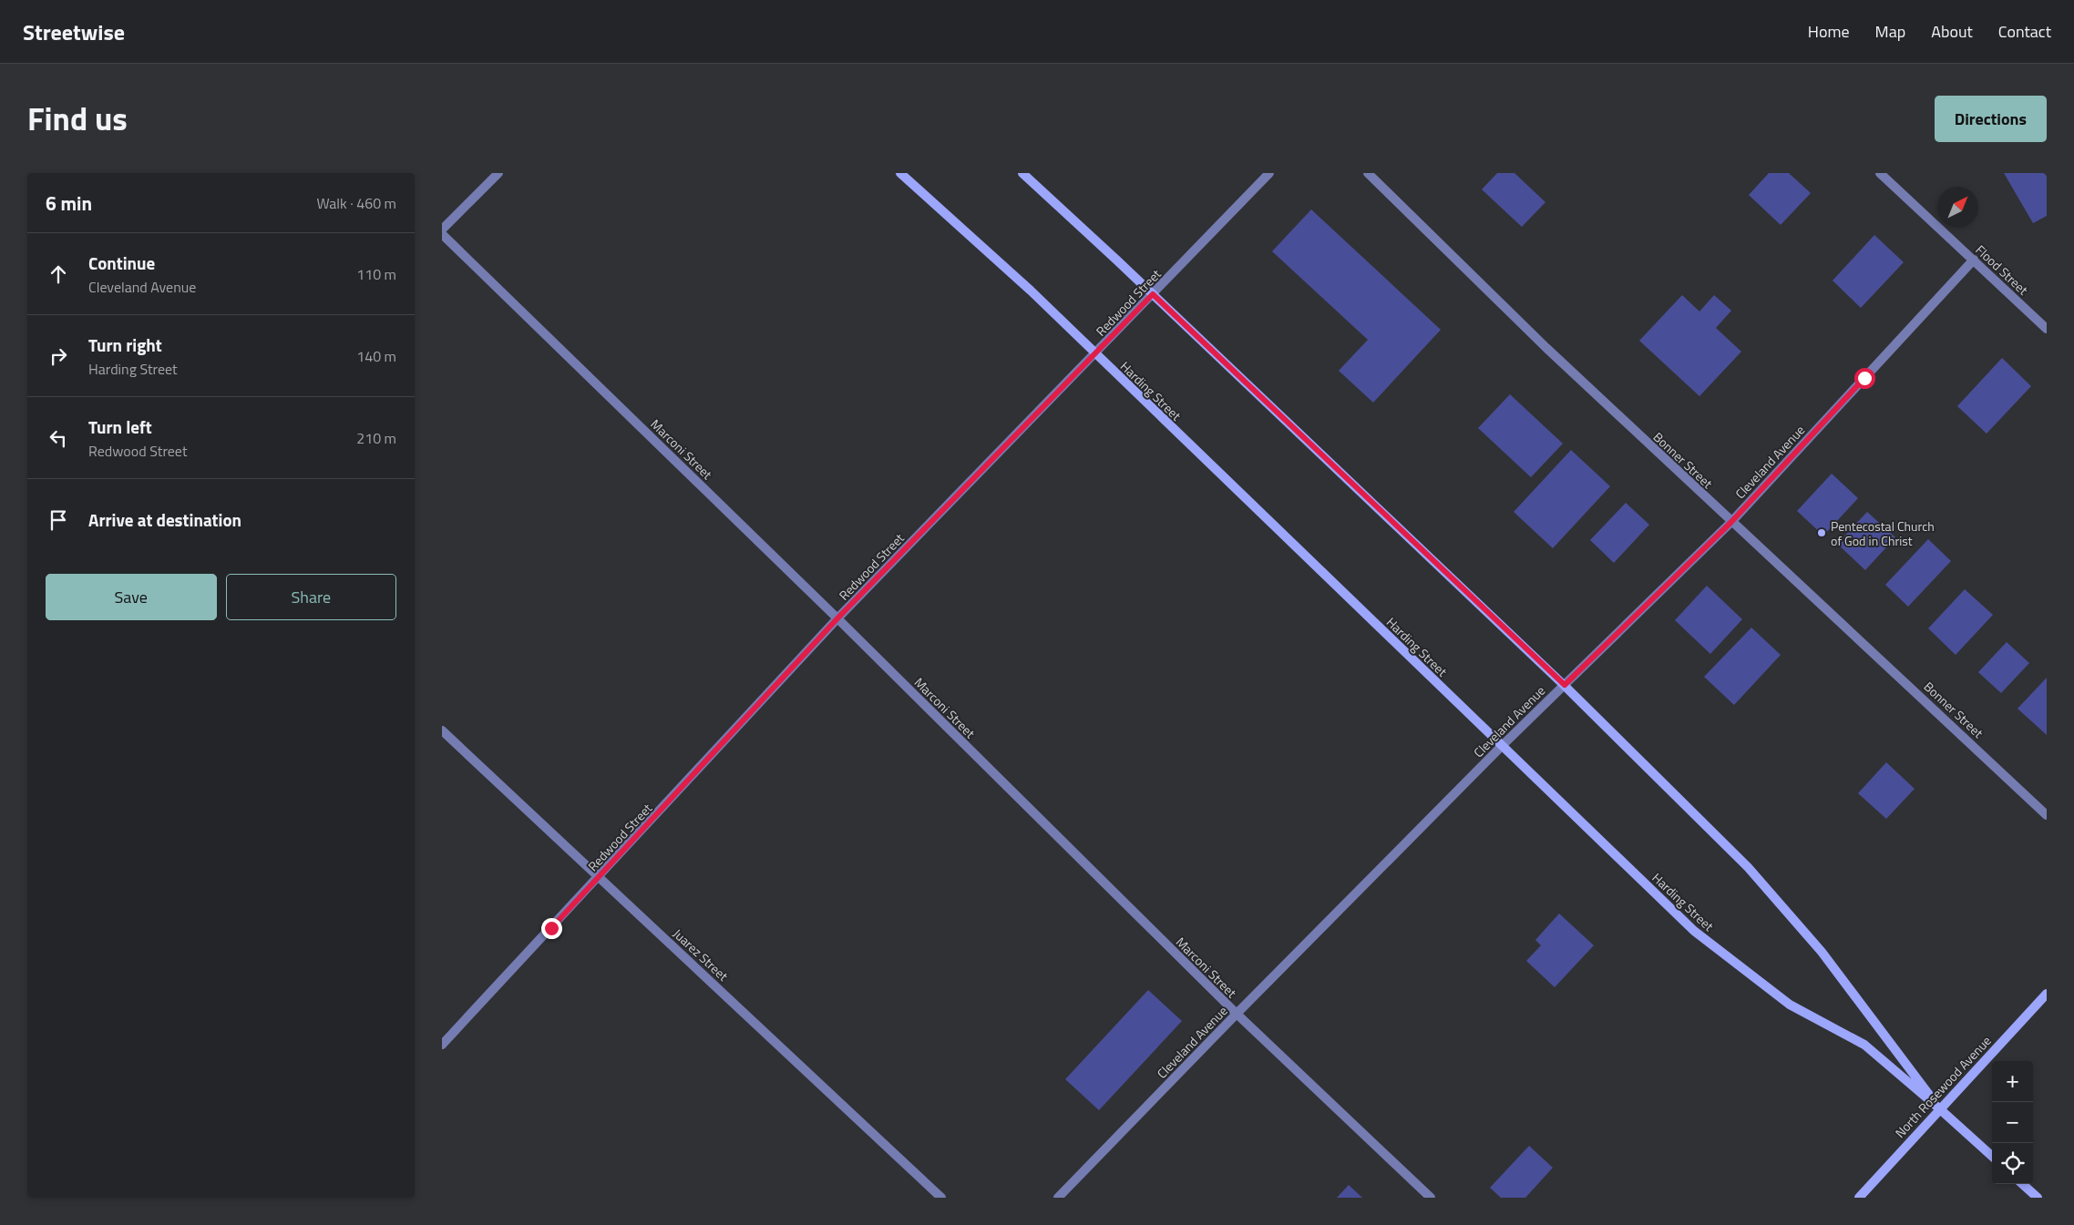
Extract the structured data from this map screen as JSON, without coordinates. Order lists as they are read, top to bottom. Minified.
{"streets":{"street":["Flood Street","Redwood Street","Harding Street","Marconi Street","Bonner Street","Cleveland Avenue","Juarez Street","North Rosewood Avenue"]},"crossings":[["Flood Street","Cleveland Avenue"],["Redwood Street","Harding Street"],["Redwood Street","Marconi Street"],["Redwood Street","Juarez Street"],["Harding Street","Cleveland Avenue"],["Harding Street","North Rosewood Avenue"],["Marconi Street","Cleveland Avenue"],["Bonner Street","Cleveland Avenue"]],"places":["Pentecostal Church of God in Christ"],"north":"top right","page":{"header":"Streetwise","nav":["Home","Map","About","Contact"],"title":"Find us","buttons":["Directions",["Save","Share"]],"heading":["6 min","Walk · 460 m"],"list":[["Continue","Cleveland Avenue","110 m"],["Turn right","Harding Street","140 m"],["Turn left","Redwood Street","210 m"],"Arrive at destination"],"map_buttons":["+","−"]}}
